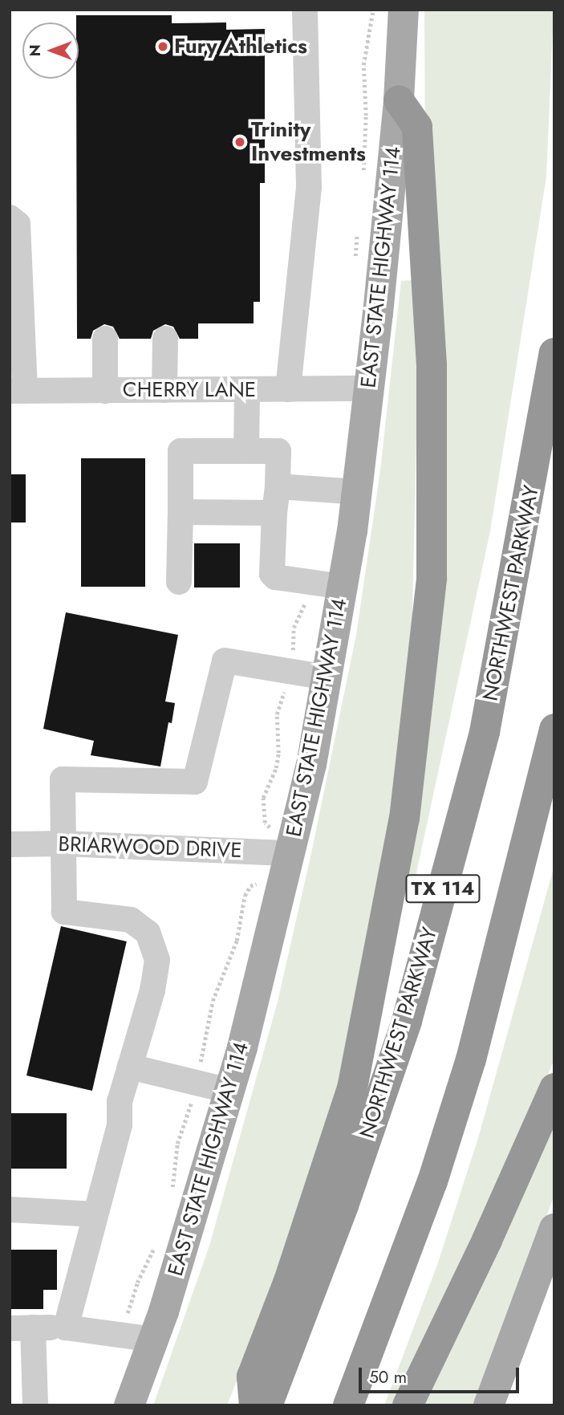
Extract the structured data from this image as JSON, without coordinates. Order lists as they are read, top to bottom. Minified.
{"streets":{"highway":["NORTHWEST PARKWAY","TX 114"],"main road":["EAST STATE HIGHWAY 114"],"street":["CHERRY LANE","BRIARWOOD DRIVE"]},"crossings":[["EAST STATE HIGHWAY 114","CHERRY LANE"],["EAST STATE HIGHWAY 114","BRIARWOOD DRIVE"]],"places":["Fury Athletics","Trinity Investments"],"scale_bar":"50 m","north":"left"}
